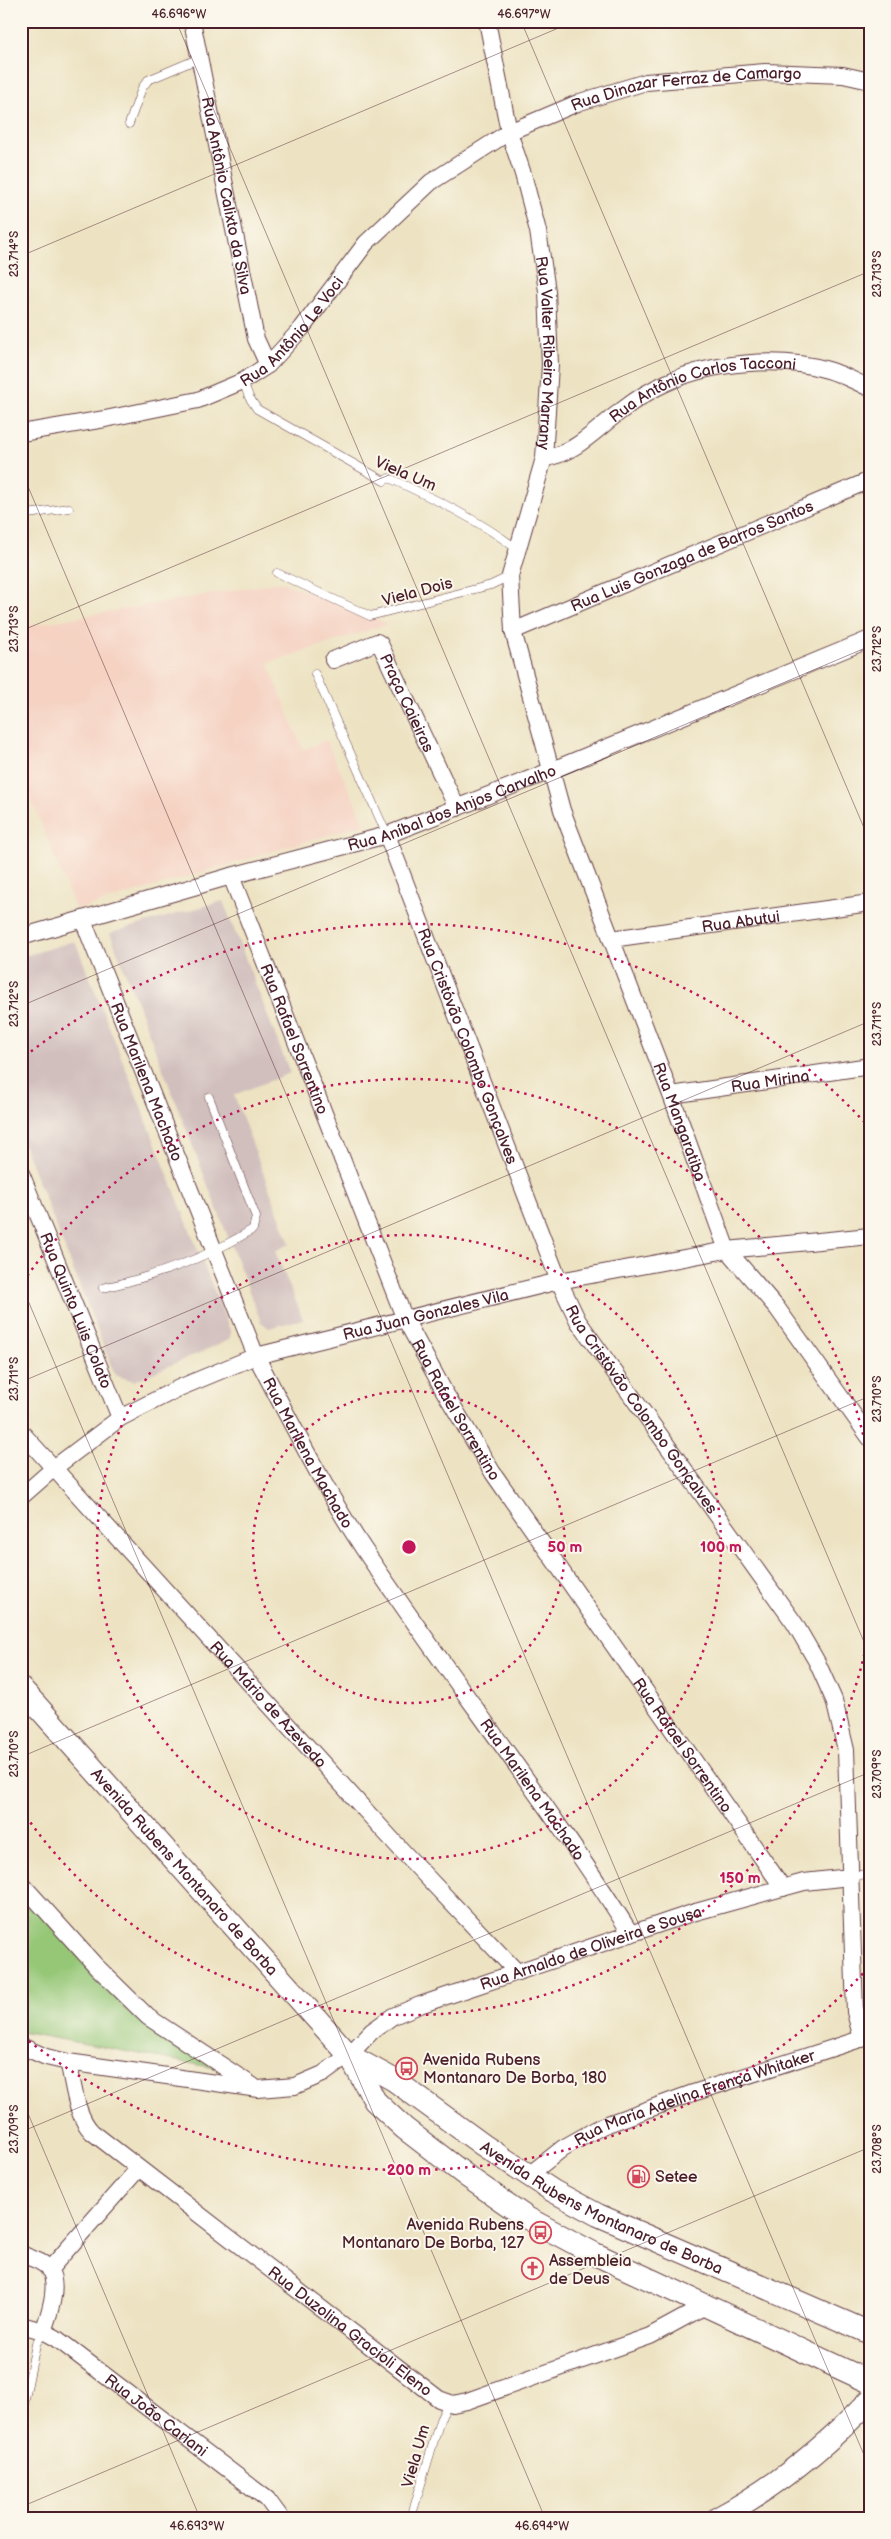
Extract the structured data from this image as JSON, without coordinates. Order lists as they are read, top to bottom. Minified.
{"streets":{"street":["Rua Dinazar Ferraz de Camargo","Rua Antônio Calixto da Silva","Rua Antônio Le Voci","Rua Valter Ribeiro Marrany","Rua Antônio Carlos Tacconi","Rua Luis Gonzaga de Barros Santos","Praça Caieiras","Rua Aníbal dos Anjos Carvalho","Rua Abutui","Rua Rafael Sorrentino","Rua Cristóvão Colombo Gonçalves","Rua Mirina","Rua Marilena Machado","Rua Mangaratiba","Rua Quinto Luis Colato","Rua Juan Gonzales Vila","Rua Mário de Azevedo","Avenida Rubens Montanaro de Borba","Rua Arnaldo de Oliveira e Sousa","Rua Maria Adelina França Whitaker","Rua Duzolina Gracioli Eleno","Rua João Cariani"],"lane":["Viela Um","Viela Dois"]},"crossings":[["Rua Dinazar Ferraz de Camargo","Rua Antônio Le Voci"],["Rua Dinazar Ferraz de Camargo","Rua Valter Ribeiro Marrany"],["Rua Antônio Calixto da Silva","Rua Antônio Le Voci"],["Rua Antônio Le Voci","Rua Valter Ribeiro Marrany"],["Rua Antônio Le Voci","Viela Um"],["Rua Valter Ribeiro Marrany","Rua Antônio Carlos Tacconi"],["Rua Valter Ribeiro Marrany","Viela Um"],["Rua Valter Ribeiro Marrany","Rua Luis Gonzaga de Barros Santos"],["Rua Valter Ribeiro Marrany","Viela Dois"],["Rua Valter Ribeiro Marrany","Rua Aníbal dos Anjos Carvalho"],["Rua Valter Ribeiro Marrany","Rua Mangaratiba"],["Viela Um","Rua Duzolina Gracioli Eleno"],["Praça Caieiras","Rua Aníbal dos Anjos Carvalho"],["Rua Aníbal dos Anjos Carvalho","Rua Rafael Sorrentino"],["Rua Aníbal dos Anjos Carvalho","Rua Cristóvão Colombo Gonçalves"],["Rua Aníbal dos Anjos Carvalho","Rua Marilena Machado"],["Rua Aníbal dos Anjos Carvalho","Rua Mangaratiba"],["Rua Abutui","Rua Mangaratiba"],["Rua Rafael Sorrentino","Rua Juan Gonzales Vila"],["Rua Rafael Sorrentino","Rua Arnaldo de Oliveira e Sousa"],["Rua Cristóvão Colombo Gonçalves","Rua Juan Gonzales Vila"],["Rua Cristóvão Colombo Gonçalves","Rua Arnaldo de Oliveira e Sousa"],["Rua Cristóvão Colombo Gonçalves","Rua Maria Adelina França Whitaker"],["Rua Mirina","Rua Mangaratiba"],["Rua Marilena Machado","Rua Juan Gonzales Vila"],["Rua Marilena Machado","Rua Arnaldo de Oliveira e Sousa"],["Rua Mangaratiba","Rua Juan Gonzales Vila"],["Rua Quinto Luis Colato","Rua Juan Gonzales Vila"],["Rua Juan Gonzales Vila","Rua Mário de Azevedo"],["Rua Mário de Azevedo","Rua Arnaldo de Oliveira e Sousa"],["Avenida Rubens Montanaro de Borba","Rua Arnaldo de Oliveira e Sousa"],["Avenida Rubens Montanaro de Borba","Rua Maria Adelina França Whitaker"],["Avenida Rubens Montanaro de Borba","Rua Duzolina Gracioli Eleno"],["Rua Arnaldo de Oliveira e Sousa","Rua Duzolina Gracioli Eleno"]],"places":{"bus stop":["Avenida Rubens Montanaro De Borba, 180","Avenida Rubens Montanaro De Borba, 127"],"fuel station":["Setee"],"church":["Assembleia de Deus"]},"coordinates":["46.696°W","46.697°W","23.714°S","23.713°S","23.712°S","23.711°S","23.710°S","23.709°S","23.708°S","46.693°W","46.694°W"],"rings":["50 m","100 m","150 m","200 m"]}
